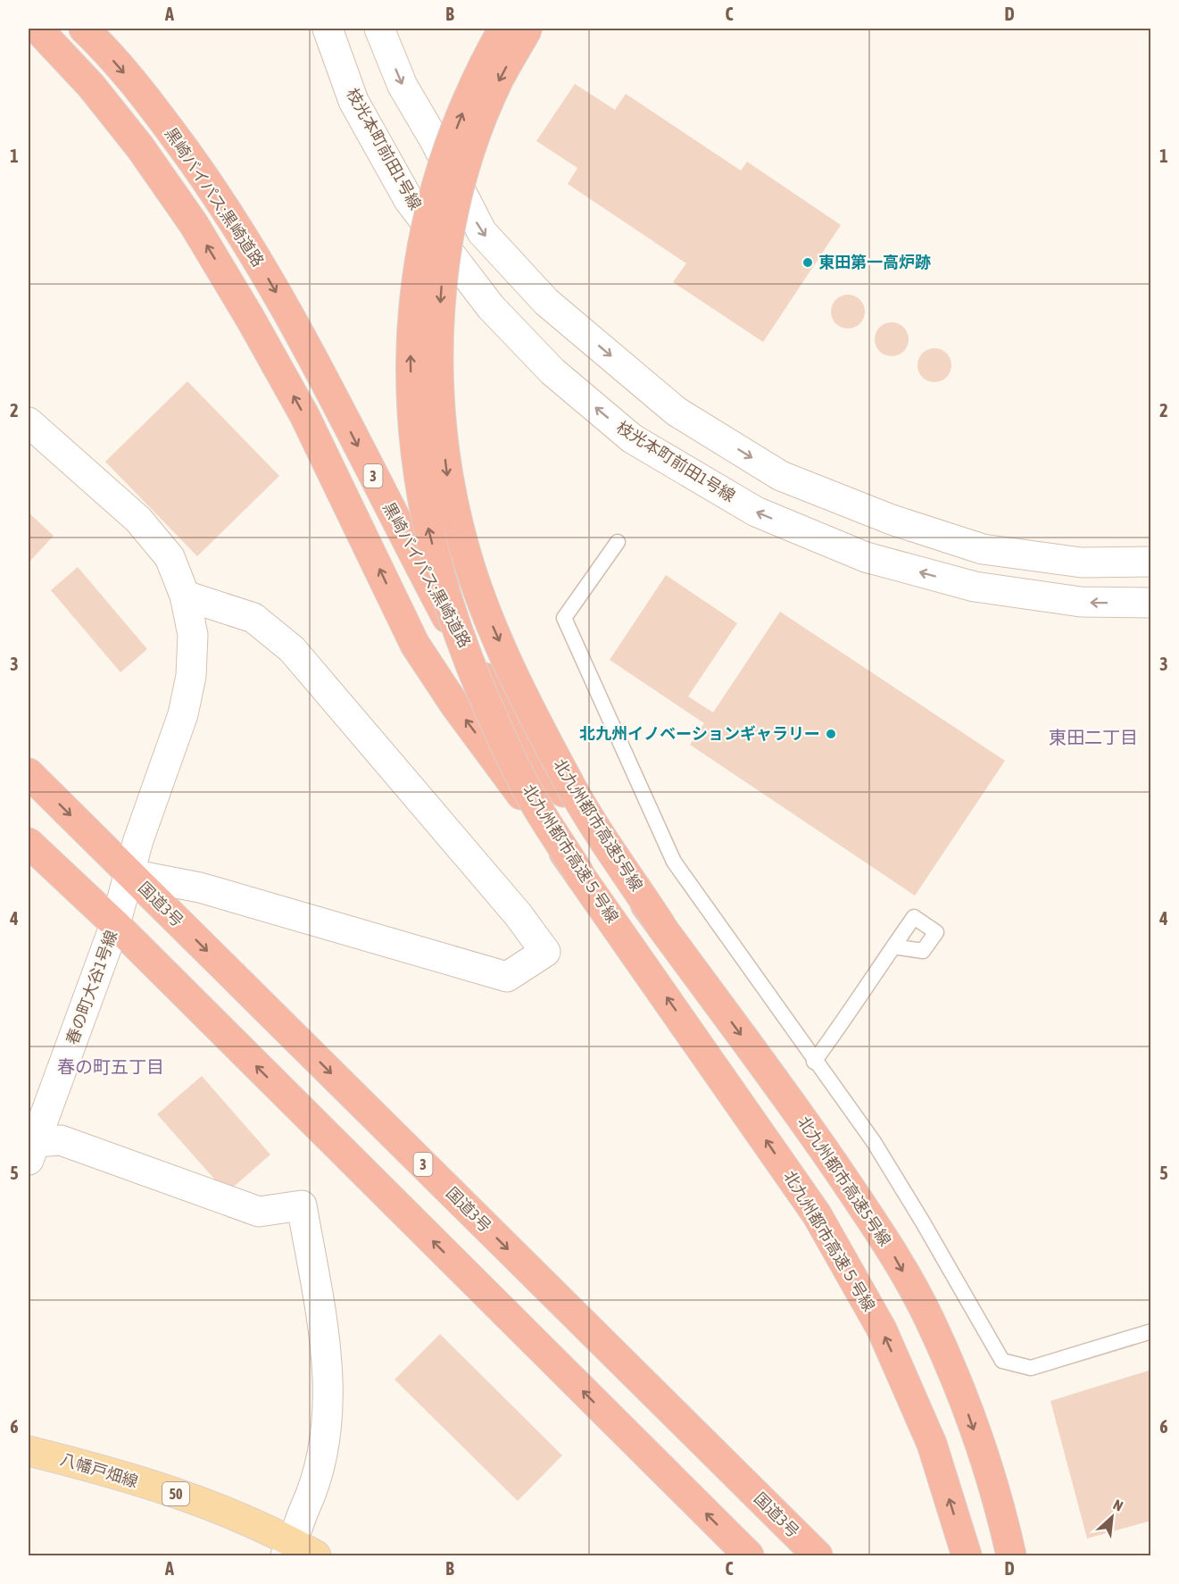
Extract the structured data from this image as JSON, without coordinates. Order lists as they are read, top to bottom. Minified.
{"streets":{"highway":["黒崎バイパス;黒崎道路","3","北九州都市高速5号線","北九州都市高速５号線","国道3号"],"main road":["八幡戸畑線","50"],"street":["枝光本町前田1号線","春の町大谷1号線"]},"crossings":[["黒崎バイパス;黒崎道路","北九州都市高速5号線"],["黒崎バイパス;黒崎道路","北九州都市高速５号線"],["国道3号","春の町大谷1号線"]],"one_way":["北九州都市高速5号線","北九州都市高速５号線"],"districts":["東田二丁目","春の町五丁目"],"places":["東田第一高炉跡","北九州イノベーションギャラリー"],"north":"top right","grid":{"columns":["A","B","C","D"],"rows":["1","2","3","4","5","6"]}}
